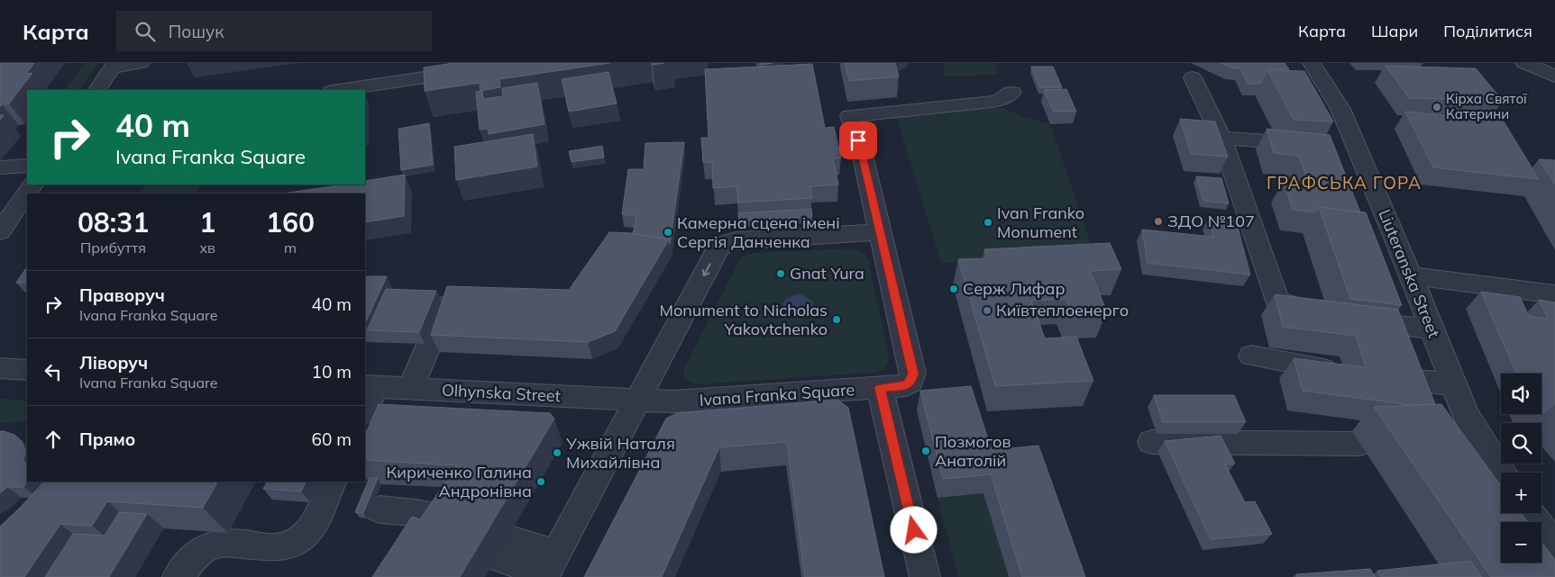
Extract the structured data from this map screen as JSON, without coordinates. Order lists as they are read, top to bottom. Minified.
{"streets":{"street":["Liuteranska Street","Olhynska Street","Ivana Franka Square"]},"crossings":[["Olhynska Street","Ivana Franka Square"]],"districts":["ГРАФСЬКА ГОРА"],"places":["Кірха Святої Катерини","ЗДО №107","Ivan Franko Monument","Камерна сцена імені Сергія Данченка","Gnat Yura","Серж Лифар","Київтеплоенерго","Monument to Nicholas Yakovtchenko","Позмогов Анатолій","Ужвій Наталя Михайлівна","Кириченко Галина Андронівна"],"page":{"header":"Карта","search":"Пошук","nav":["Карта","Шари","Поділитися"],"turn":["40 m","Ivana Franka Square"],"eta":["08:31","Прибуття","1","хв","160","m"],"list":[{"name":"Праворуч","note":"Ivana Franka Square","value":"40 m"},{"name":"Ліворуч","note":"Ivana Franka Square","value":"10 m"},{"name":"Прямо","value":"60 m"}],"map_buttons":["+","−"]}}
